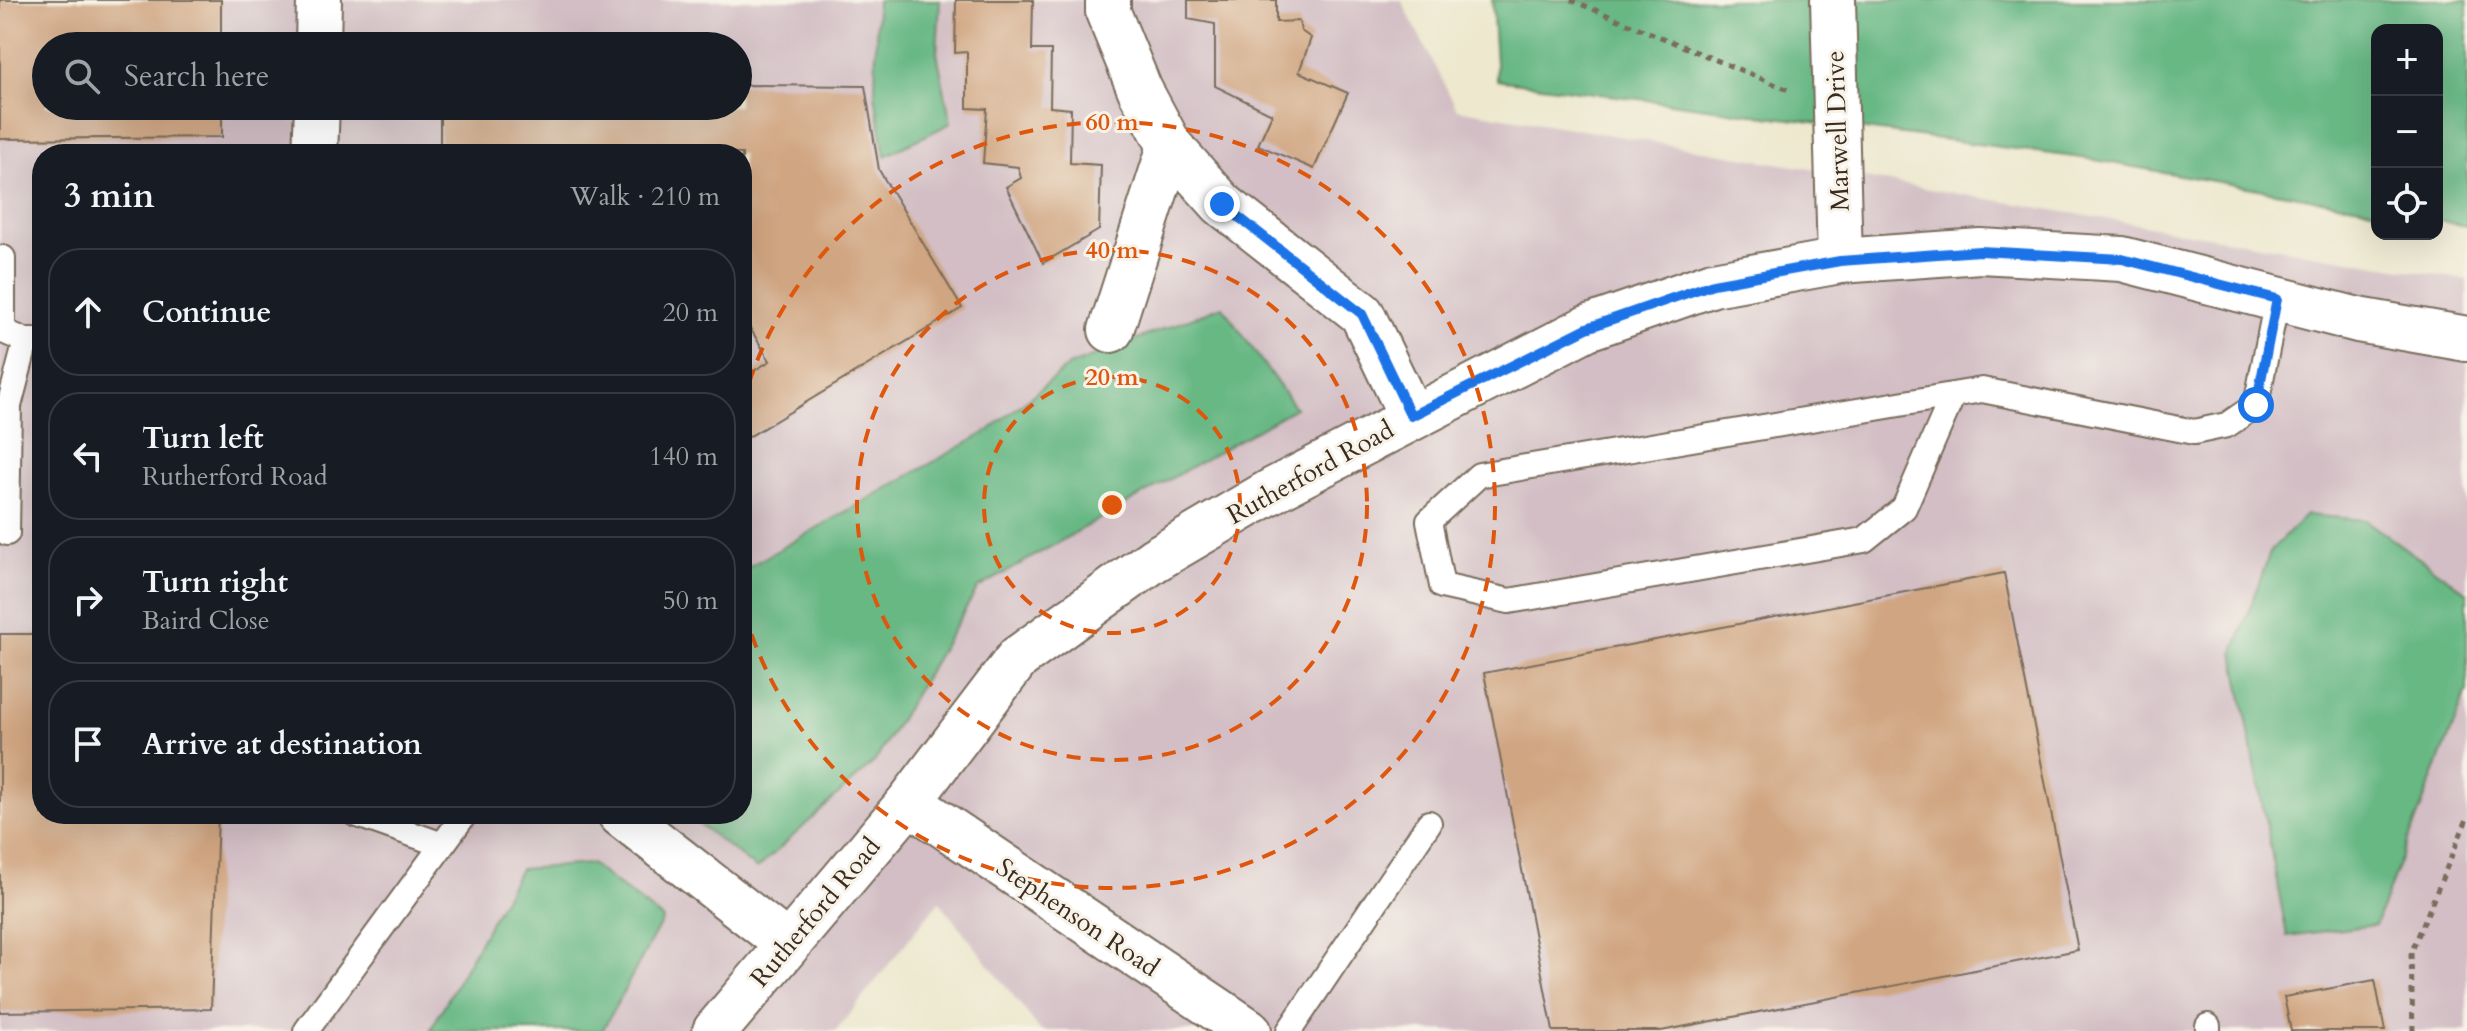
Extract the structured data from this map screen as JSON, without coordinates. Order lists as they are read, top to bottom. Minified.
{"streets":{"street":["Marwell Drive","Rutherford Road","Stephenson Road"]},"crossings":[["Marwell Drive","Rutherford Road"],["Rutherford Road","Stephenson Road"]],"page":{"map_buttons":["+","−"],"search":"Search here","heading":["3 min","Walk · 210 m"],"list":[["Continue","20 m"],["Turn left","Rutherford Road","140 m"],["Turn right","Baird Close","50 m"],"Arrive at destination"]},"rings":["60 m","40 m","20 m"]}
